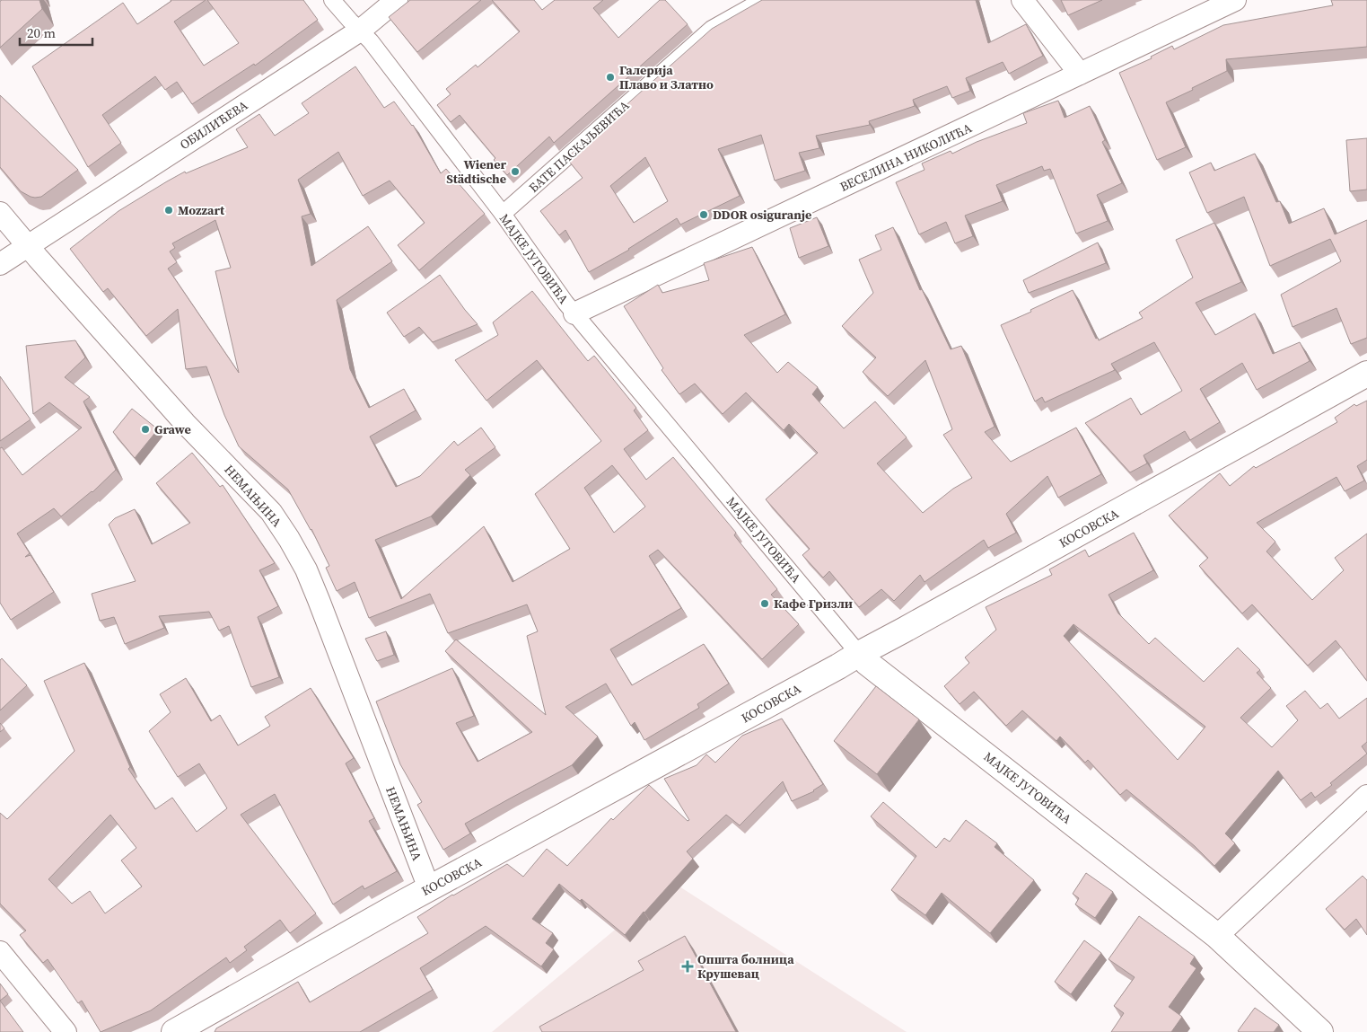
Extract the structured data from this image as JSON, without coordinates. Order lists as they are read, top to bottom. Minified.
{"streets":{"street":["ОБИЛИЋЕВА","БАТЕ ПАСКАЉЕВИЋА","ВЕСЕЛИНА НИКОЛИЋА","МАЈКЕ ЈУГОВИЋА","НЕМАЊИНА","КОСОВСКА"]},"crossings":[["ОБИЛИЋЕВА","МАЈКЕ ЈУГОВИЋА"],["ОБИЛИЋЕВА","НЕМАЊИНА"],["БАТЕ ПАСКАЉЕВИЋА","МАЈКЕ ЈУГОВИЋА"],["ВЕСЕЛИНА НИКОЛИЋА","МАЈКЕ ЈУГОВИЋА"],["МАЈКЕ ЈУГОВИЋА","КОСОВСКА"],["НЕМАЊИНА","КОСОВСКА"]],"places":{"other":["Галерија Плаво и Златно","Wiener Städtische","Mozzart","DDOR osiguranje","Grawe","Кафе Гризли"],"health":["Општа болница Крушевац"]},"scale_bar":"20 m"}
